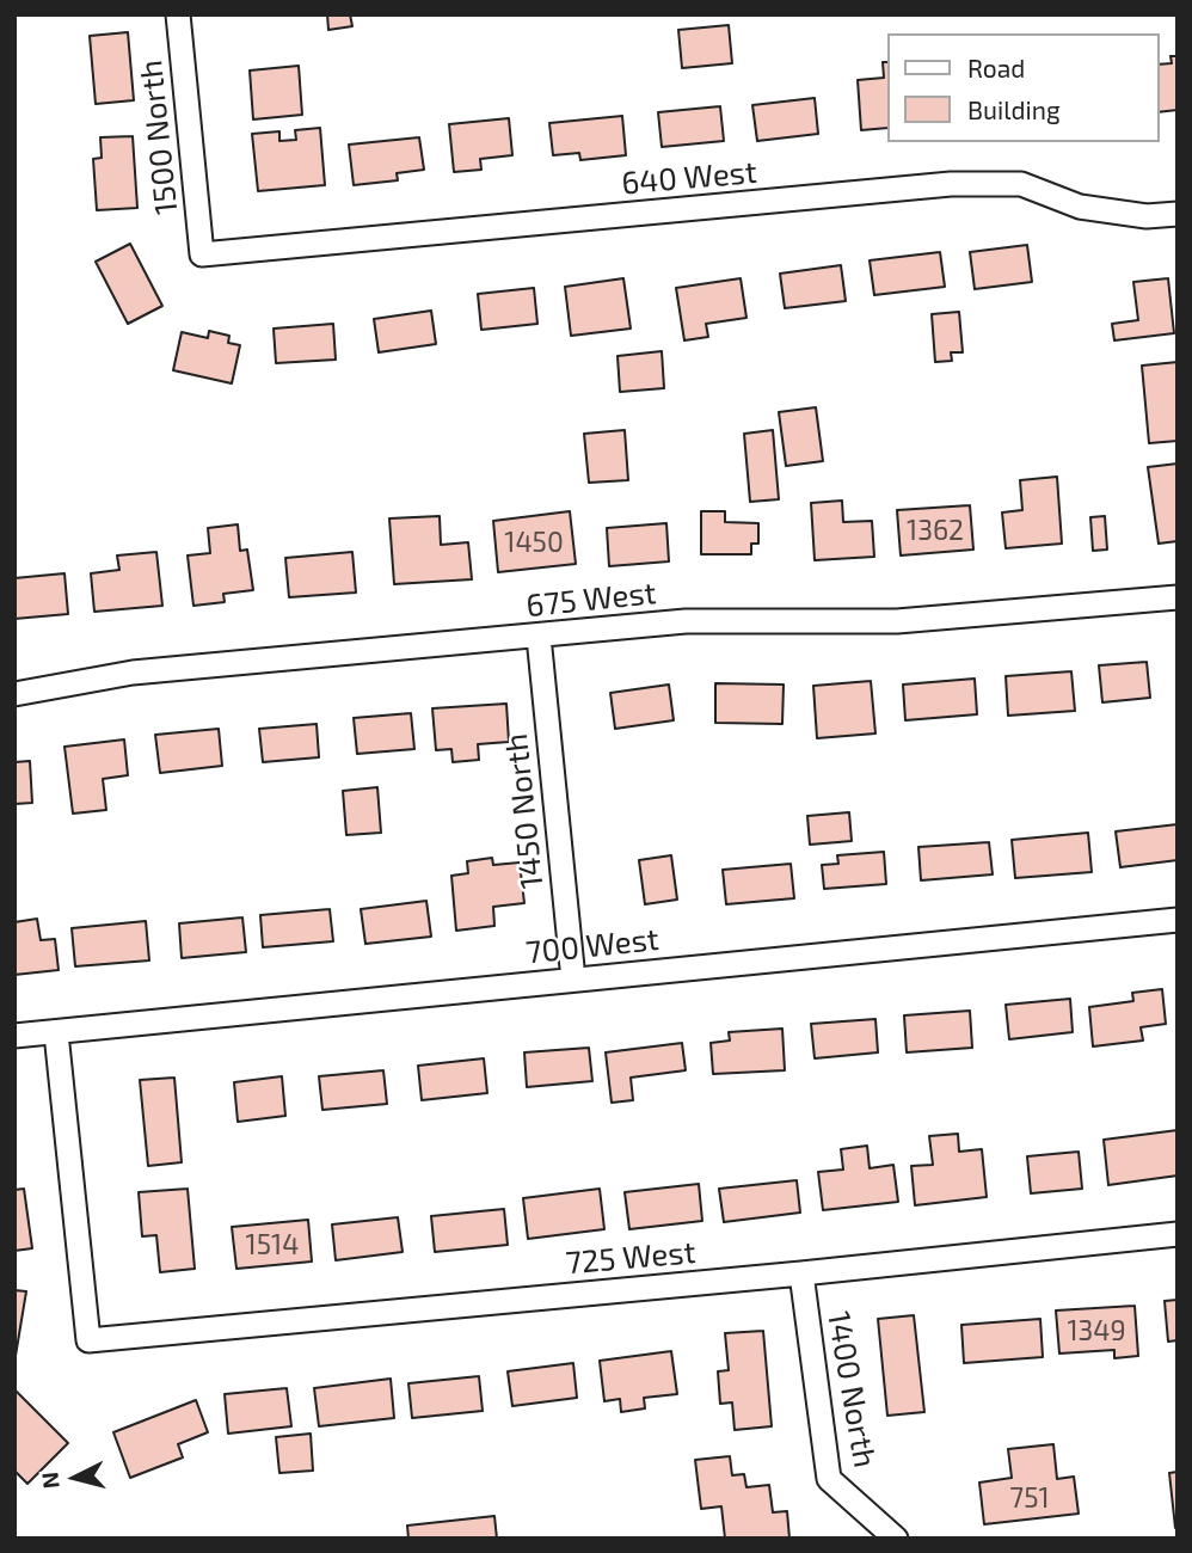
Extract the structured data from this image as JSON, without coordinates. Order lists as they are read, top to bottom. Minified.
{"streets":{"street":["1500 North","640 West","675 West","1450 North","700 West","725 West","1400 North"]},"crossings":[["1500 North","640 West"],["675 West","1450 North"],["1450 North","700 West"],["700 West","725 West"],["725 West","1400 North"]],"house_numbers":["1362","1450","1514","1349","751"],"legend":["Road","Building"],"north":"left"}
